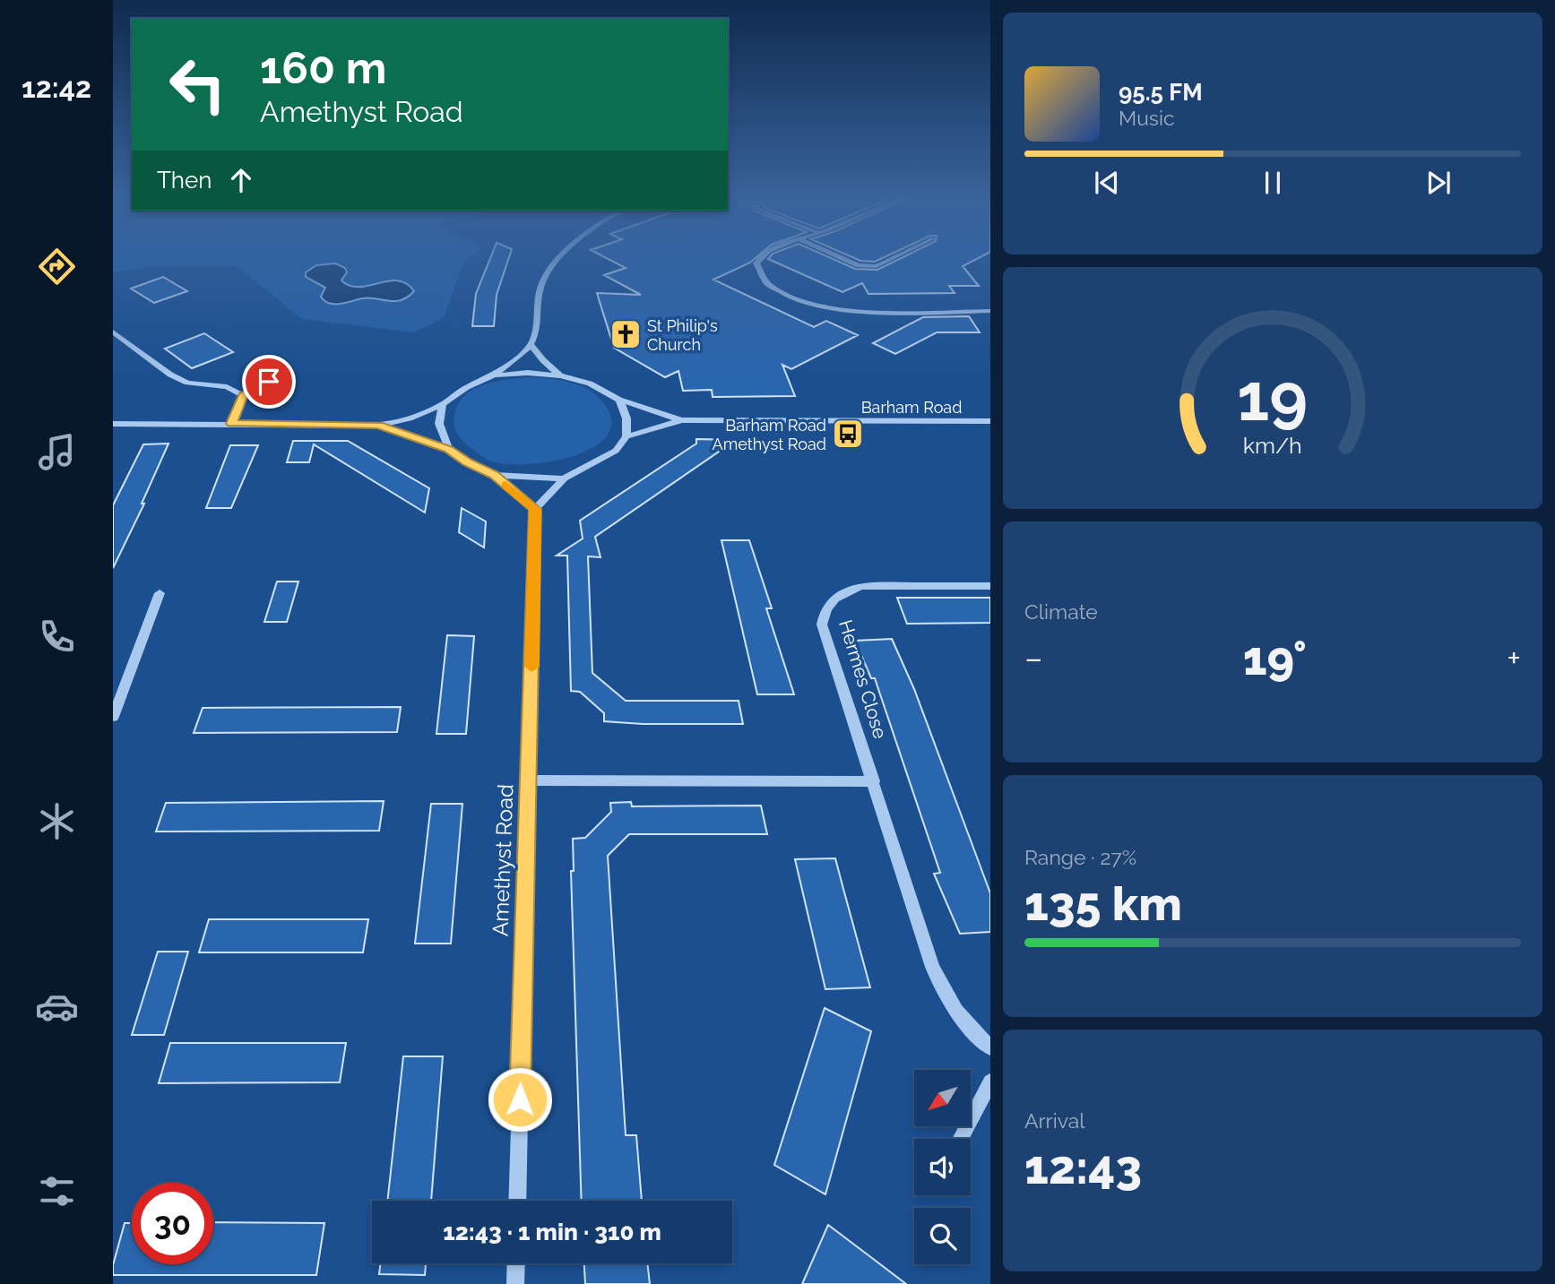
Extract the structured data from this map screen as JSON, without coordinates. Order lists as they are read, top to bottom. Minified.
{"streets":{"street":["Barham Road","Hermes Close","Amethyst Road"]},"places":{"church":["St Philip's Church"],"bus stop":["Barham Road Amethyst Road"]},"north":"bottom left","page":{"tabs":"12:42","turn":["160 m","Amethyst Road"],"song":["95.5 FM","Music"],"then":"Then","tile":["Climate",["Range · 27%","135 km"],["Arrival","12:43"]],"heat":["−","19°","+"],"limit":"30","trip":"12:43 · 1 min · 310 m","gauge":["19","km/h"]}}
